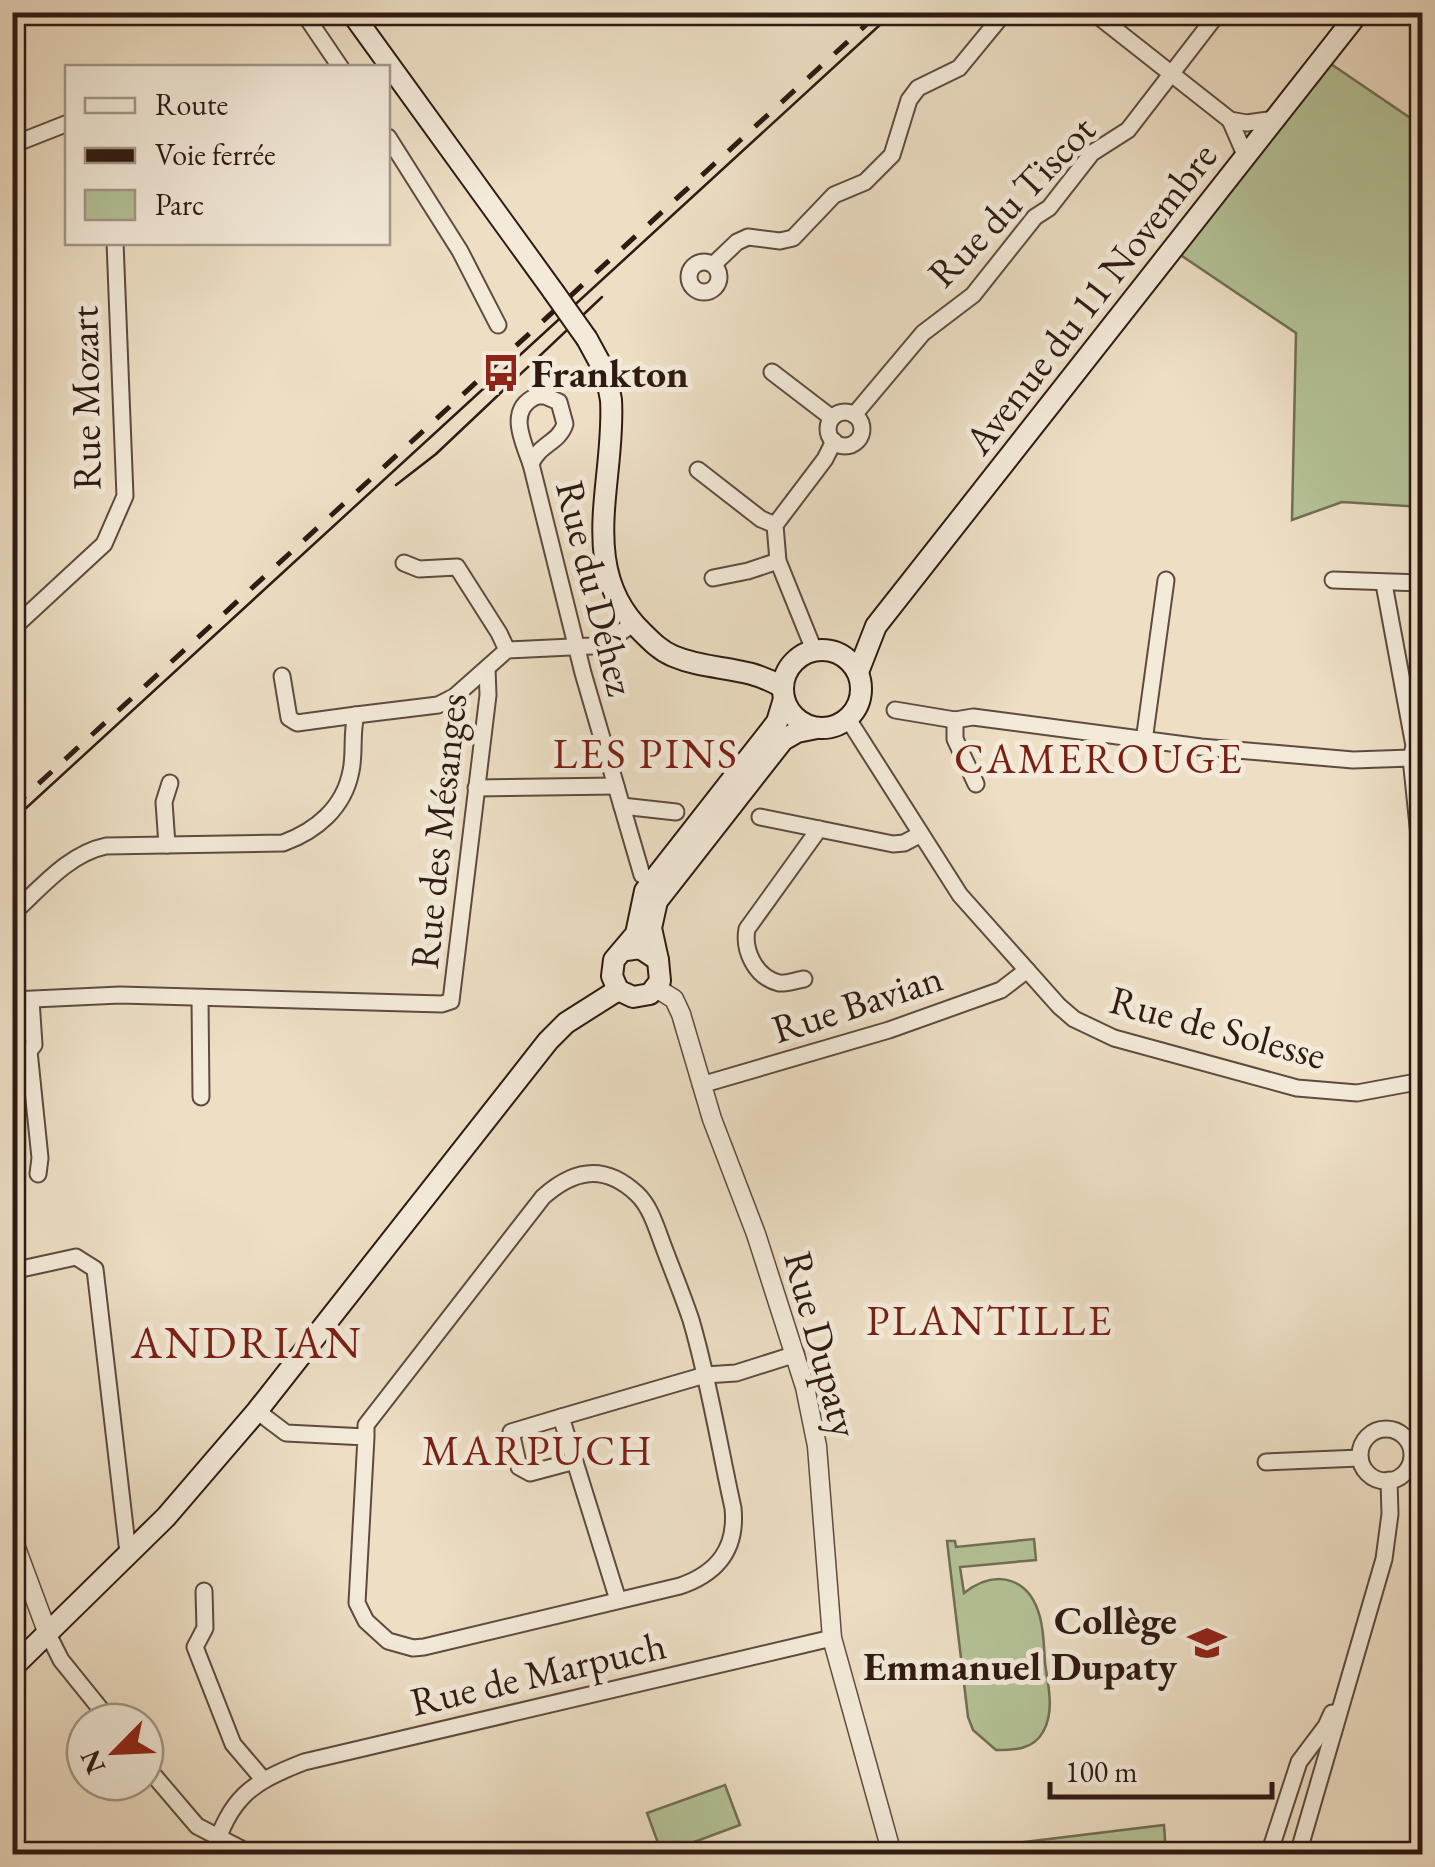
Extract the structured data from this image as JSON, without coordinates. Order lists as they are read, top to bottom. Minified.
{"streets":{"main road":["Avenue du 11 Novembre"],"street":["Rue du Tiscot","Rue Mozart","Rue du Déhez","Rue des Mésanges","Rue Bavian","Rue de Solesse","Rue Dupaty","Rue de Marpuch"]},"crossings":[["Avenue du 11 Novembre","Rue de Solesse"],["Rue Bavian","Rue de Solesse"],["Rue Bavian","Rue Dupaty"],["Rue Dupaty","Rue de Marpuch"]],"districts":["LES PINS","CAMEROUGE","PLANTILLE","ANDRIAN","MARPUCH"],"places":{"bus stop":["Frankton"],"school or university":["Collège Emmanuel Dupaty"]},"legend":["Route","Voie ferrée","Parc"],"scale_bar":"100 m","north":"bottom left"}
